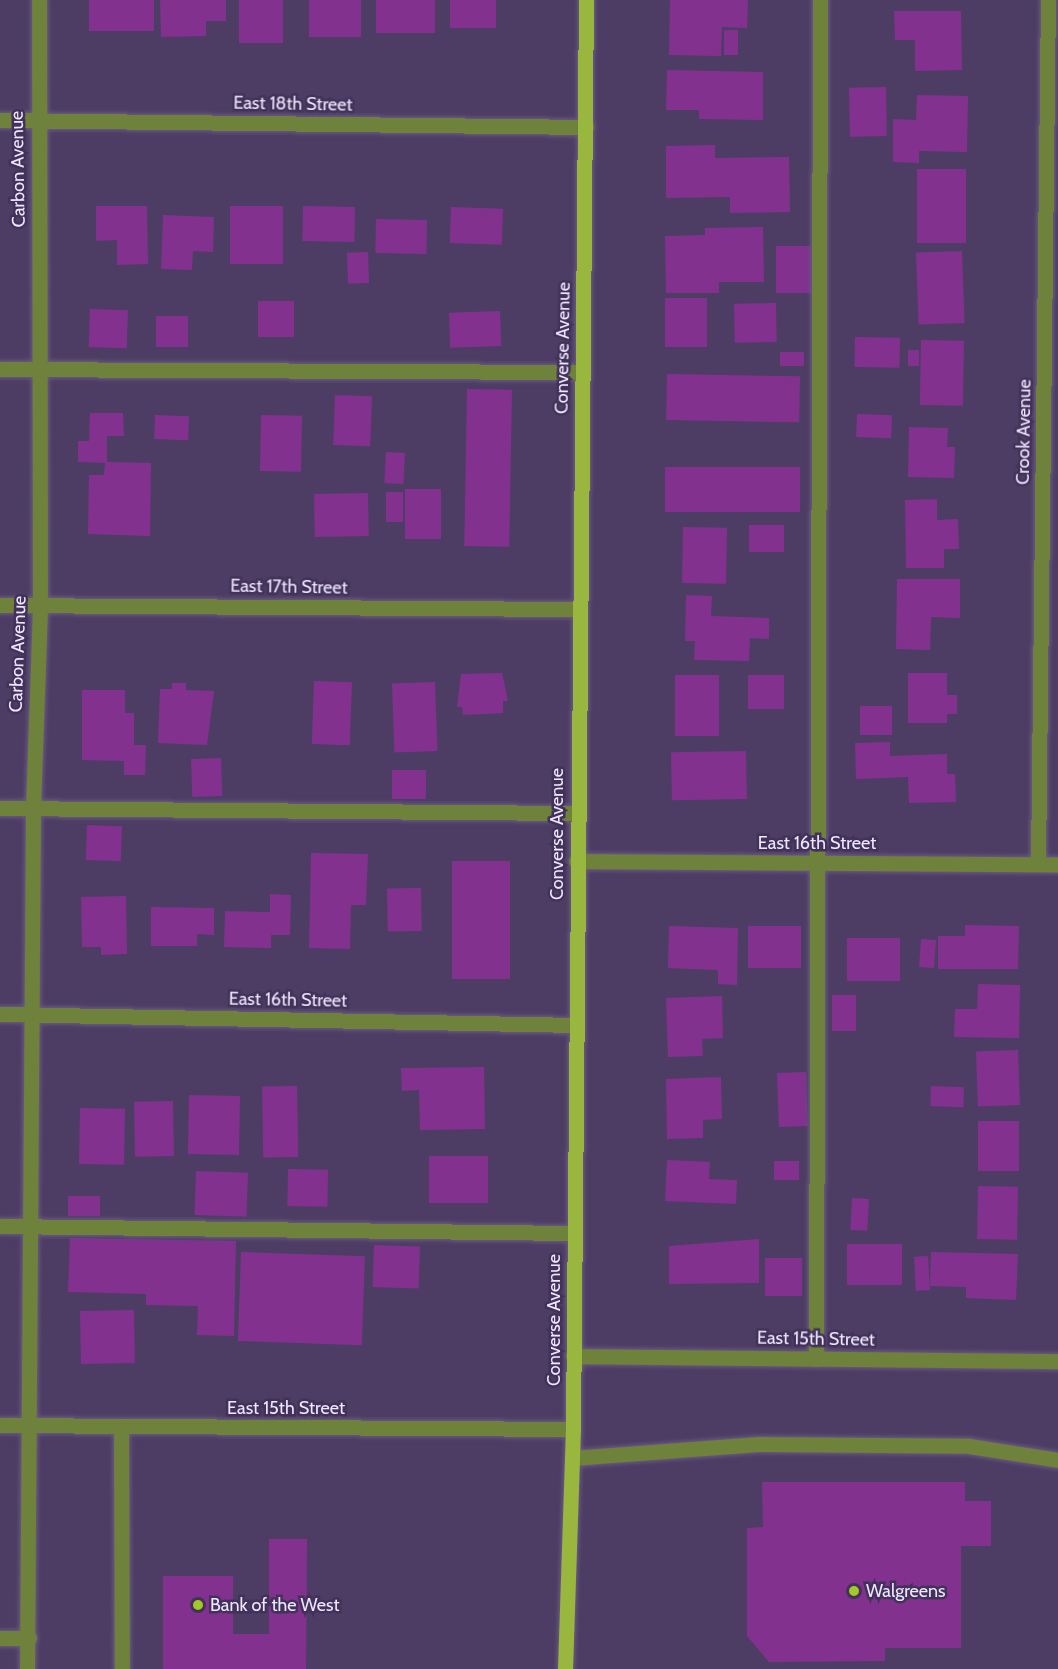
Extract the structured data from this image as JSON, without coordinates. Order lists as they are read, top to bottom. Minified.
{"streets":{"main road":["Converse Avenue"],"street":["East 18th Street","Carbon Avenue","Crook Avenue","East 17th Street","East 16th Street","East 15th Street"]},"crossings":[["East 18th Street","Carbon Avenue"],["East 18th Street","Converse Avenue"],["Carbon Avenue","East 17th Street"],["Carbon Avenue","East 16th Street"],["Carbon Avenue","East 15th Street"],["Converse Avenue","East 17th Street"],["Converse Avenue","East 16th Street"],["Converse Avenue","East 15th Street"],["Crook Avenue","East 16th Street"]],"places":["Walgreens","Bank of the West"]}
